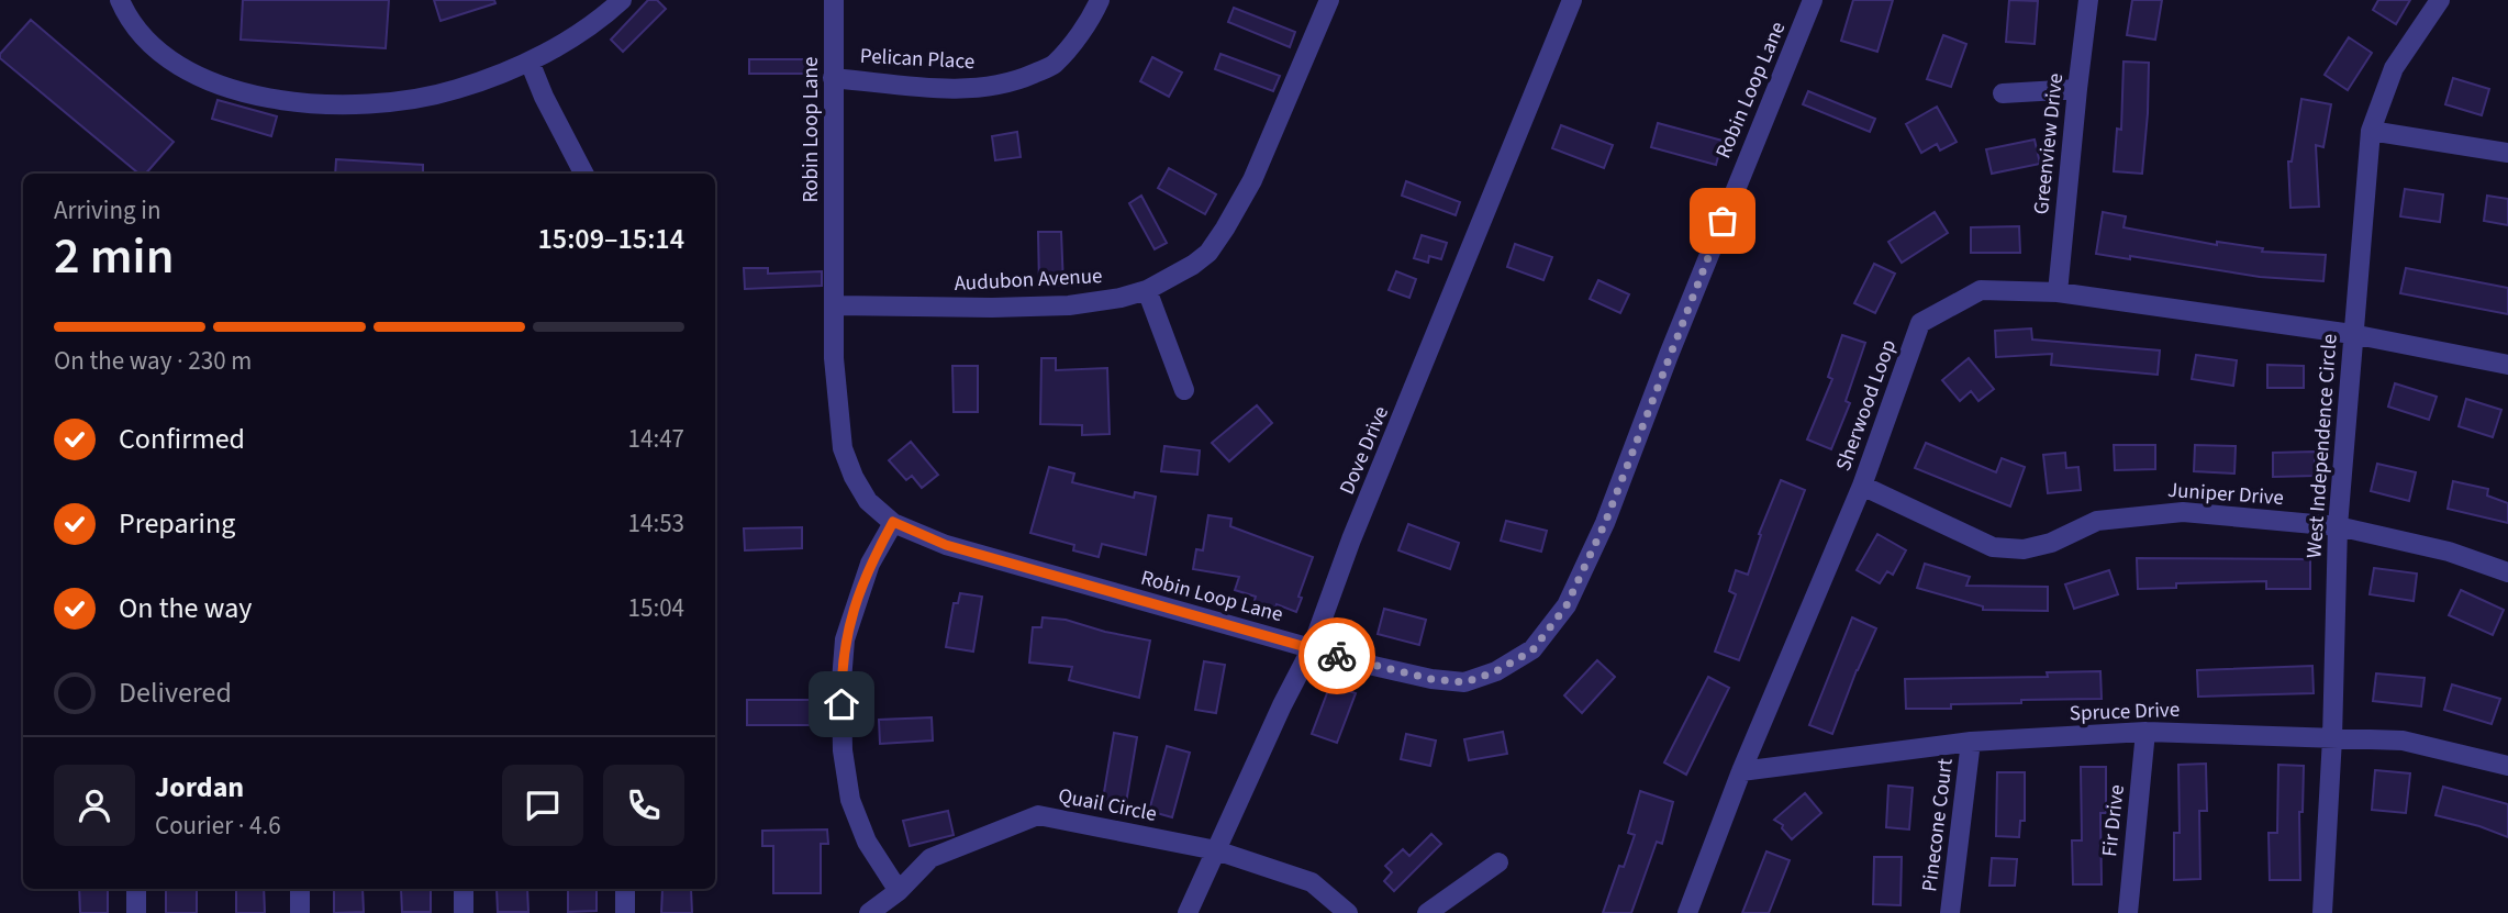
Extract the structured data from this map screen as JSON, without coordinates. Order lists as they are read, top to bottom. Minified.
{"streets":{"street":["Pelican Place","Robin Loop Lane","Greenview Drive","Audubon Avenue","Sherwood Loop","West Independence Circle","Dove Drive","Juniper Drive","Spruce Drive","Quail Circle","Fir Drive","Pinecone Court"]},"crossings":[["Pelican Place","Robin Loop Lane"],["Robin Loop Lane","Audubon Avenue"],["Robin Loop Lane","Dove Drive"],["Greenview Drive","Sherwood Loop"],["Sherwood Loop","West Independence Circle"],["Sherwood Loop","Juniper Drive"],["Sherwood Loop","Spruce Drive"],["West Independence Circle","Juniper Drive"],["West Independence Circle","Spruce Drive"],["Dove Drive","Quail Circle"],["Spruce Drive","Fir Drive"],["Spruce Drive","Pinecone Court"]],"page":{"heading":["2 min","Arriving in","15:09–15:14"],"panel":["Jordan","Courier · 4.6"],"bar":"On the way · 230 m","list":[["Confirmed","14:47"],["Preparing","14:53"],["On the way","15:04"],"Delivered"]}}
